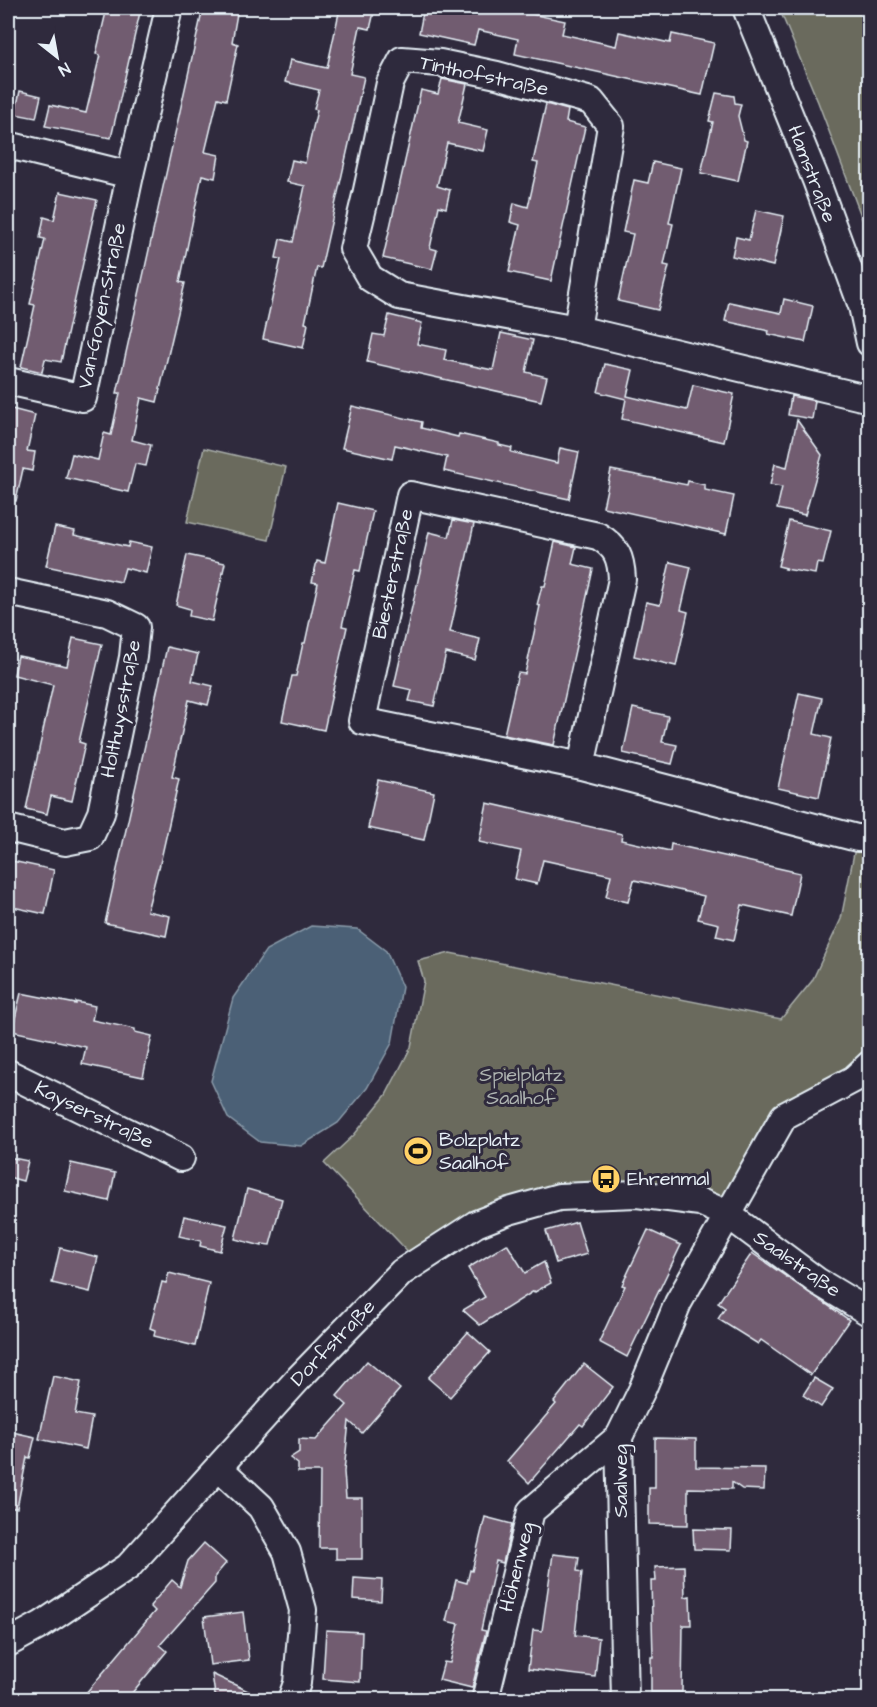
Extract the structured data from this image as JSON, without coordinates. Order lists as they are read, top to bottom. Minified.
{"streets":{"street":["Tinthofstraße","Hamstraße","Van-Goyen-Straße","Biesterstraße","Holthuysstraße","Kayserstraße","Saalstraße","Dorfstraße","Saalweg","Höhenweg"]},"crossings":[["Saalstraße","Dorfstraße"],["Saalstraße","Saalweg"],["Dorfstraße","Saalweg"],["Saalweg","Höhenweg"]],"parks":["Spielplatz Saalhof"],"places":{"sports":["Bolzplatz Saalhof"],"bus stop":["Ehrenmal"]},"north":"bottom right"}
